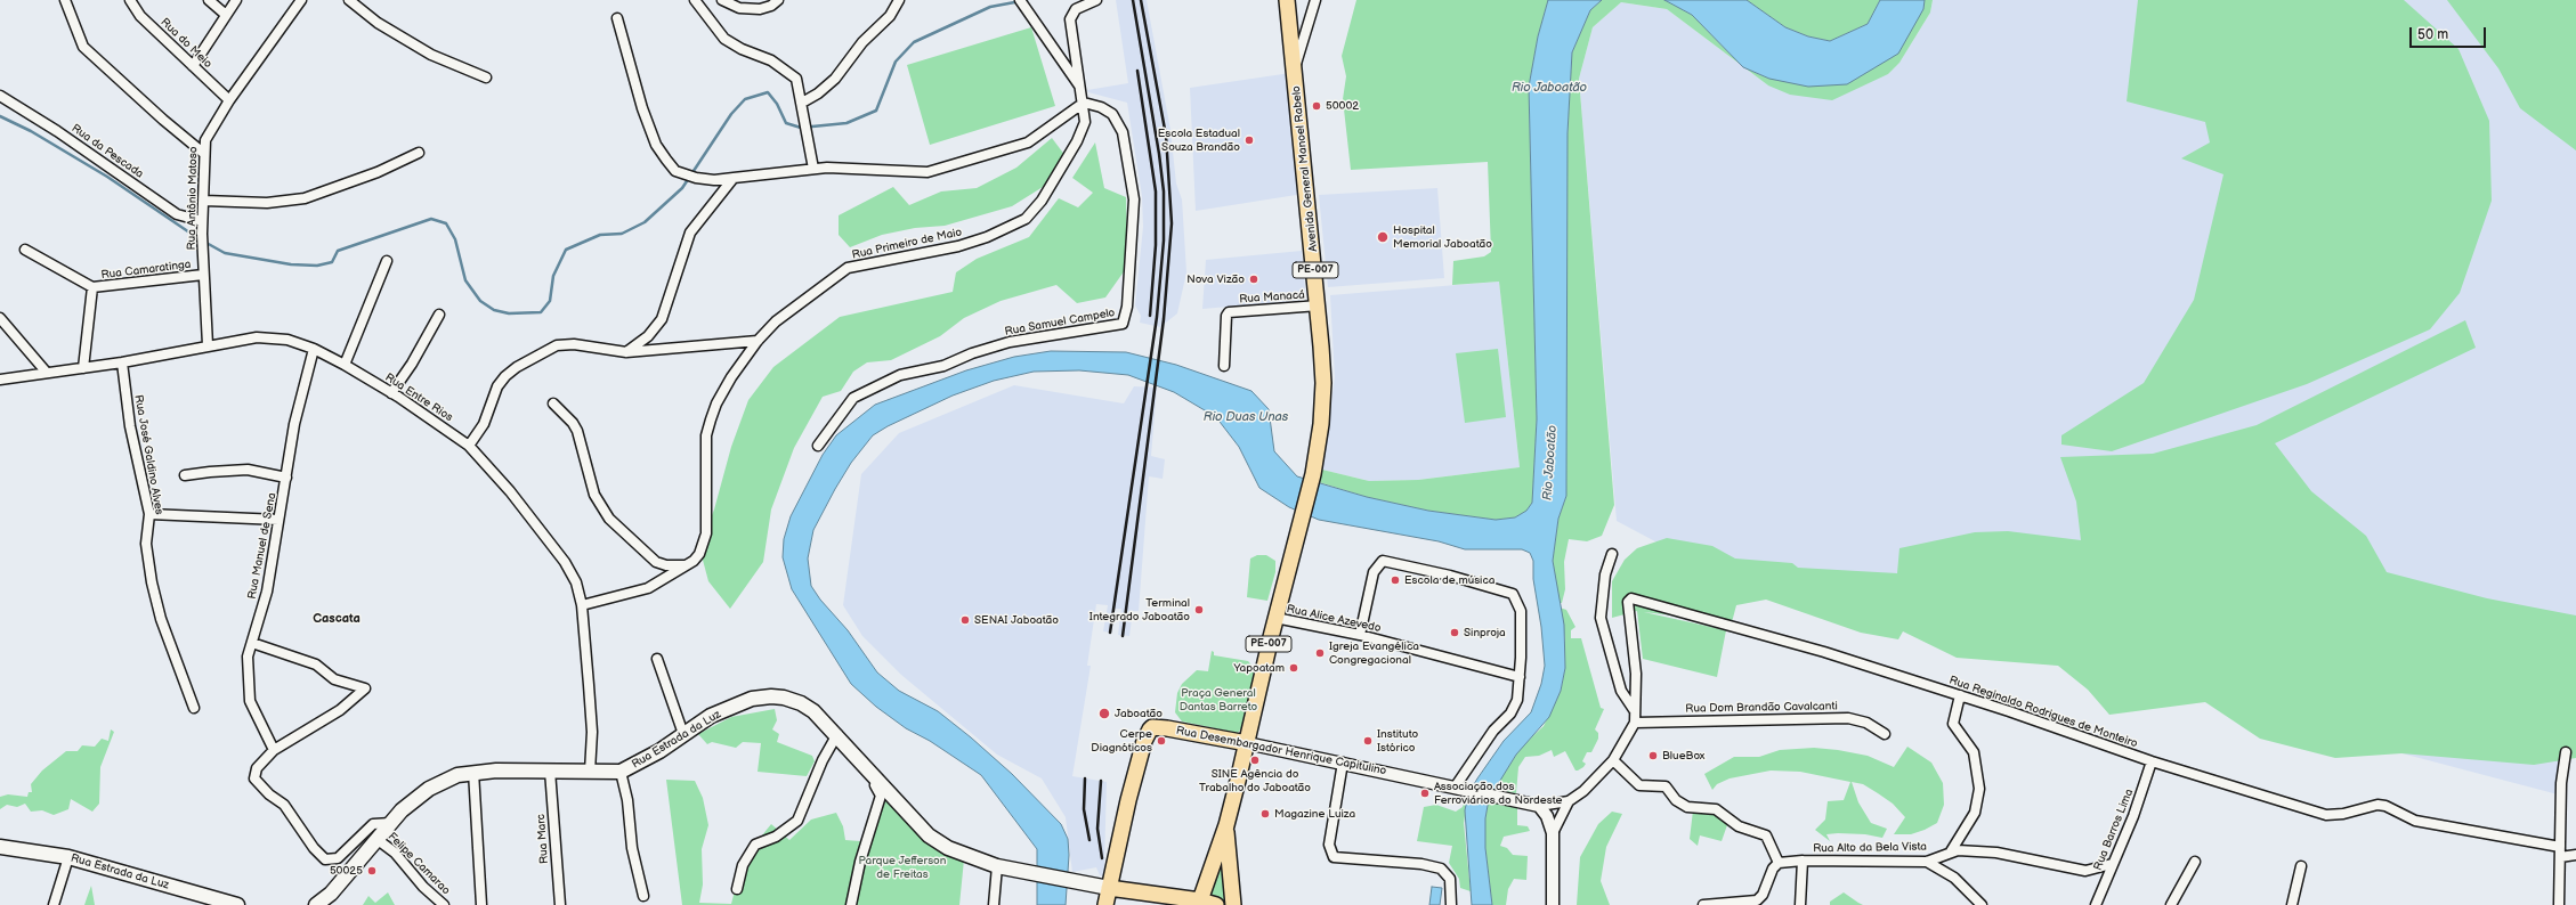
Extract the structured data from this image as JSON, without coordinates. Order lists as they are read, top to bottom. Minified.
{"streets":{"main road":["Avenida General Manoel Rabelo","PE-007","Rua Estrada da Luz","Rua Desembargador Henrique Capitulino"],"street":["Rua do Meio","Rua da Pescada","Rua Antônio Matoso","Rua Primeiro de Maio","Rua Camaratinga","Rua Manacá","Rua Samuel Campelo","Rua Entre Rios","Rua José Galdino Alves","Rua Manuel de Sena","Rua Alice Azevedo","Rua Dom Brandão Cavalcanti","Rua Reginaldo Rodrigues de Monteiro","Rua Barros Lima","Rua Marc","Rua Alto da Bela Vista","Felipe Camarao"]},"crossings":[["Rua do Meio","Rua Antônio Matoso"],["Rua da Pescada","Rua Antônio Matoso"],["Avenida General Manoel Rabelo","PE-007"],["Avenida General Manoel Rabelo","Rua Manacá"],["Avenida General Manoel Rabelo","Rua Alice Azevedo"],["Rua Antônio Matoso","Rua Camaratinga"],["Rua Antônio Matoso","Rua Entre Rios"],["Rua Primeiro de Maio","Rua Samuel Campelo"],["Rua Primeiro de Maio","Rua Entre Rios"],["Rua Camaratinga","Rua Entre Rios"],["PE-007","Rua Alice Azevedo"],["PE-007","Rua Desembargador Henrique Capitulino"],["Rua Entre Rios","Rua José Galdino Alves"],["Rua Entre Rios","Rua Manuel de Sena"],["Rua Entre Rios","Rua Estrada da Luz"],["Rua Reginaldo Rodrigues de Monteiro","Rua Barros Lima"],["Rua Estrada da Luz","Rua Desembargador Henrique Capitulino"],["Rua Estrada da Luz","Rua Marc"],["Rua Estrada da Luz","Felipe Camarao"],["Rua Barros Lima","Rua Alto da Bela Vista"]],"districts":["Cascata"],"water":["Rio Jaboatão","Rio Duas Unas"],"parks":["Praça General Dantas Barreto","Parque Jefferson de Freitas"],"places":["50002","Escola Estadual Souza Brandão","Hospital Memorial Jaboatão","Nova Vizão","Escola de música","Terminal Integrado Jaboatão","SENAI Jaboatão","Sinproja","Igreja Evangélica Congregacional","Yapoatam","Jaboatão","Cerpe Diagnóticos","Instituto Istórico","BlueBox","SINE Agência do Trabalho do Jaboatão","Associação dos Ferroviários do Nordeste","Magazine Luiza","50025"],"scale_bar":"50 m"}
